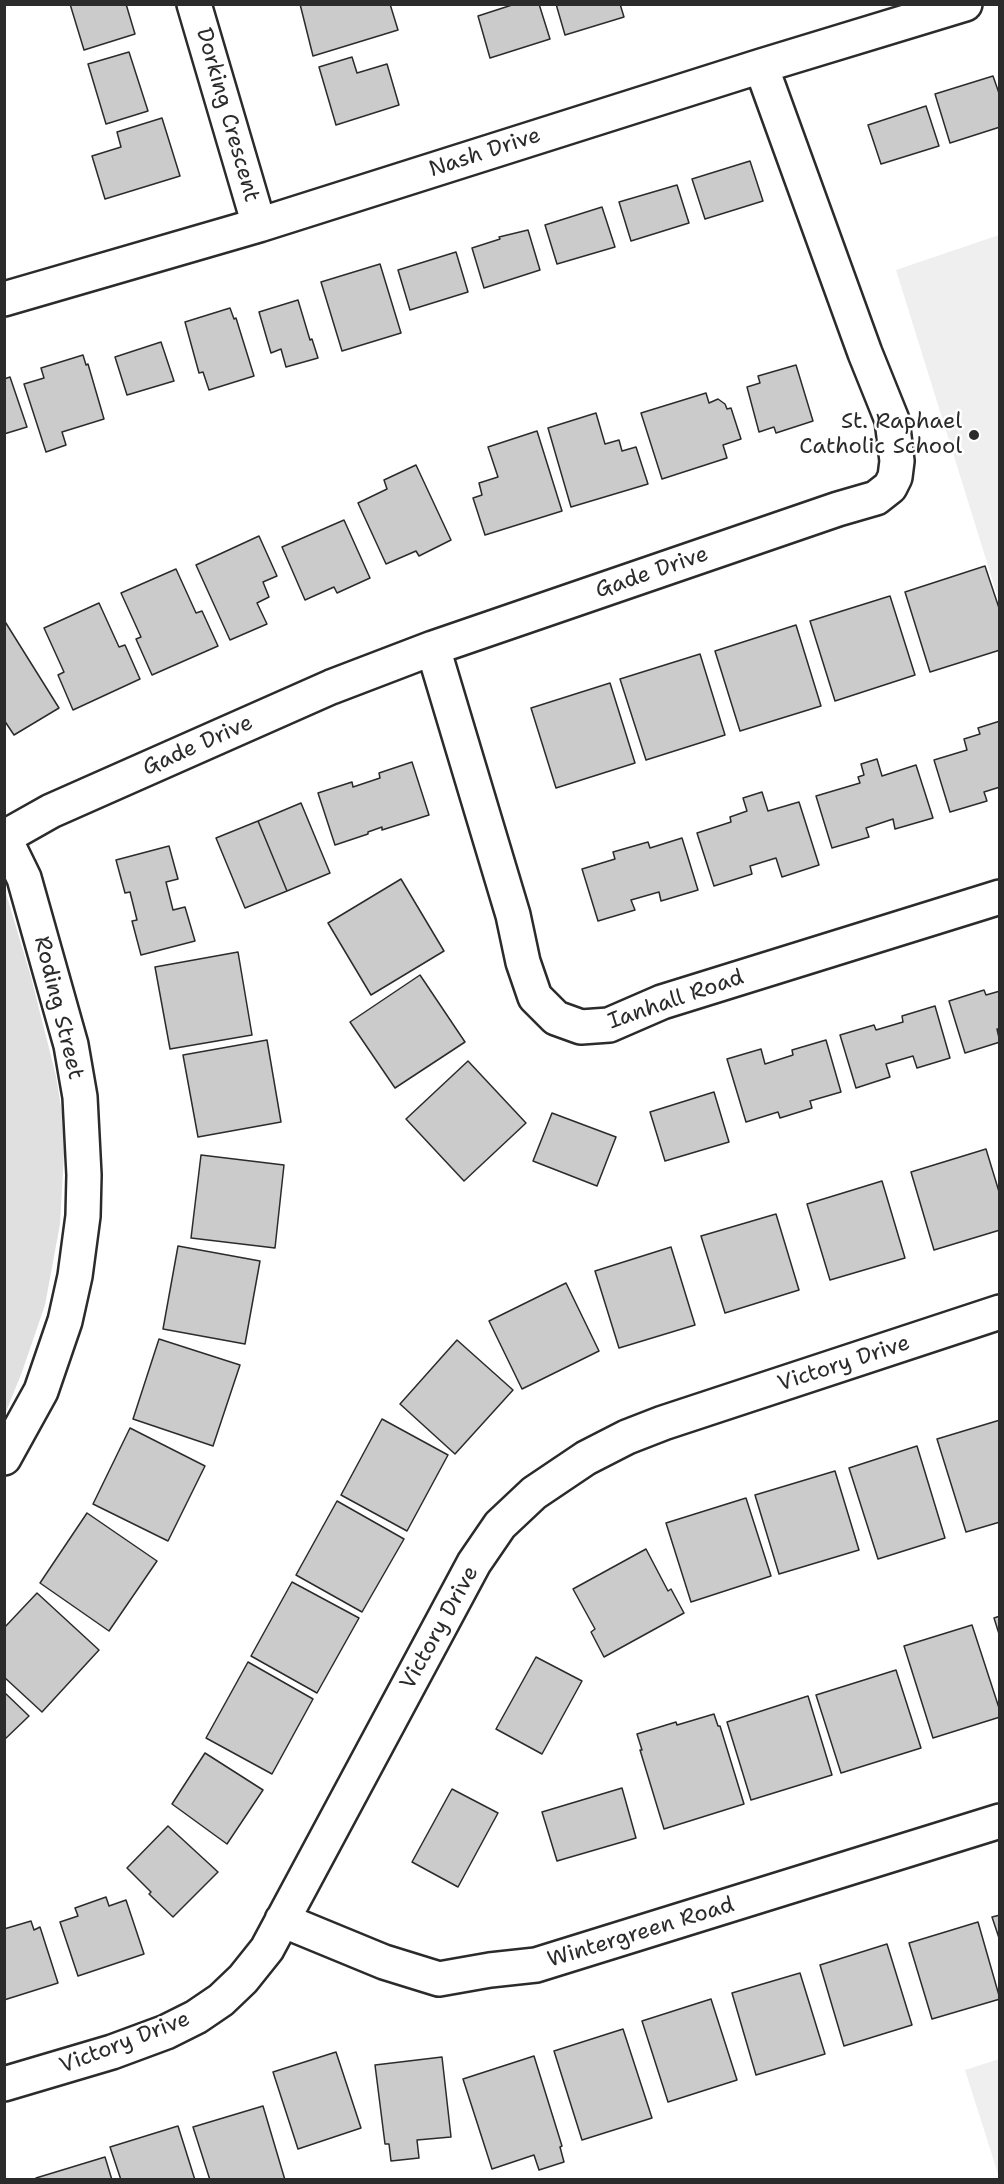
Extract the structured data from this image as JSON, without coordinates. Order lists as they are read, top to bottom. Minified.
{"streets":{"street":["Dorking Crescent","Nash Drive","Gade Drive","Ianhall Road","Roding Street","Victory Drive","Wintergreen Road"]},"crossings":[["Dorking Crescent","Nash Drive"],["Nash Drive","Gade Drive"],["Gade Drive","Ianhall Road"],["Gade Drive","Roding Street"],["Victory Drive","Wintergreen Road"]],"places":["St. Raphael Catholic School"]}
